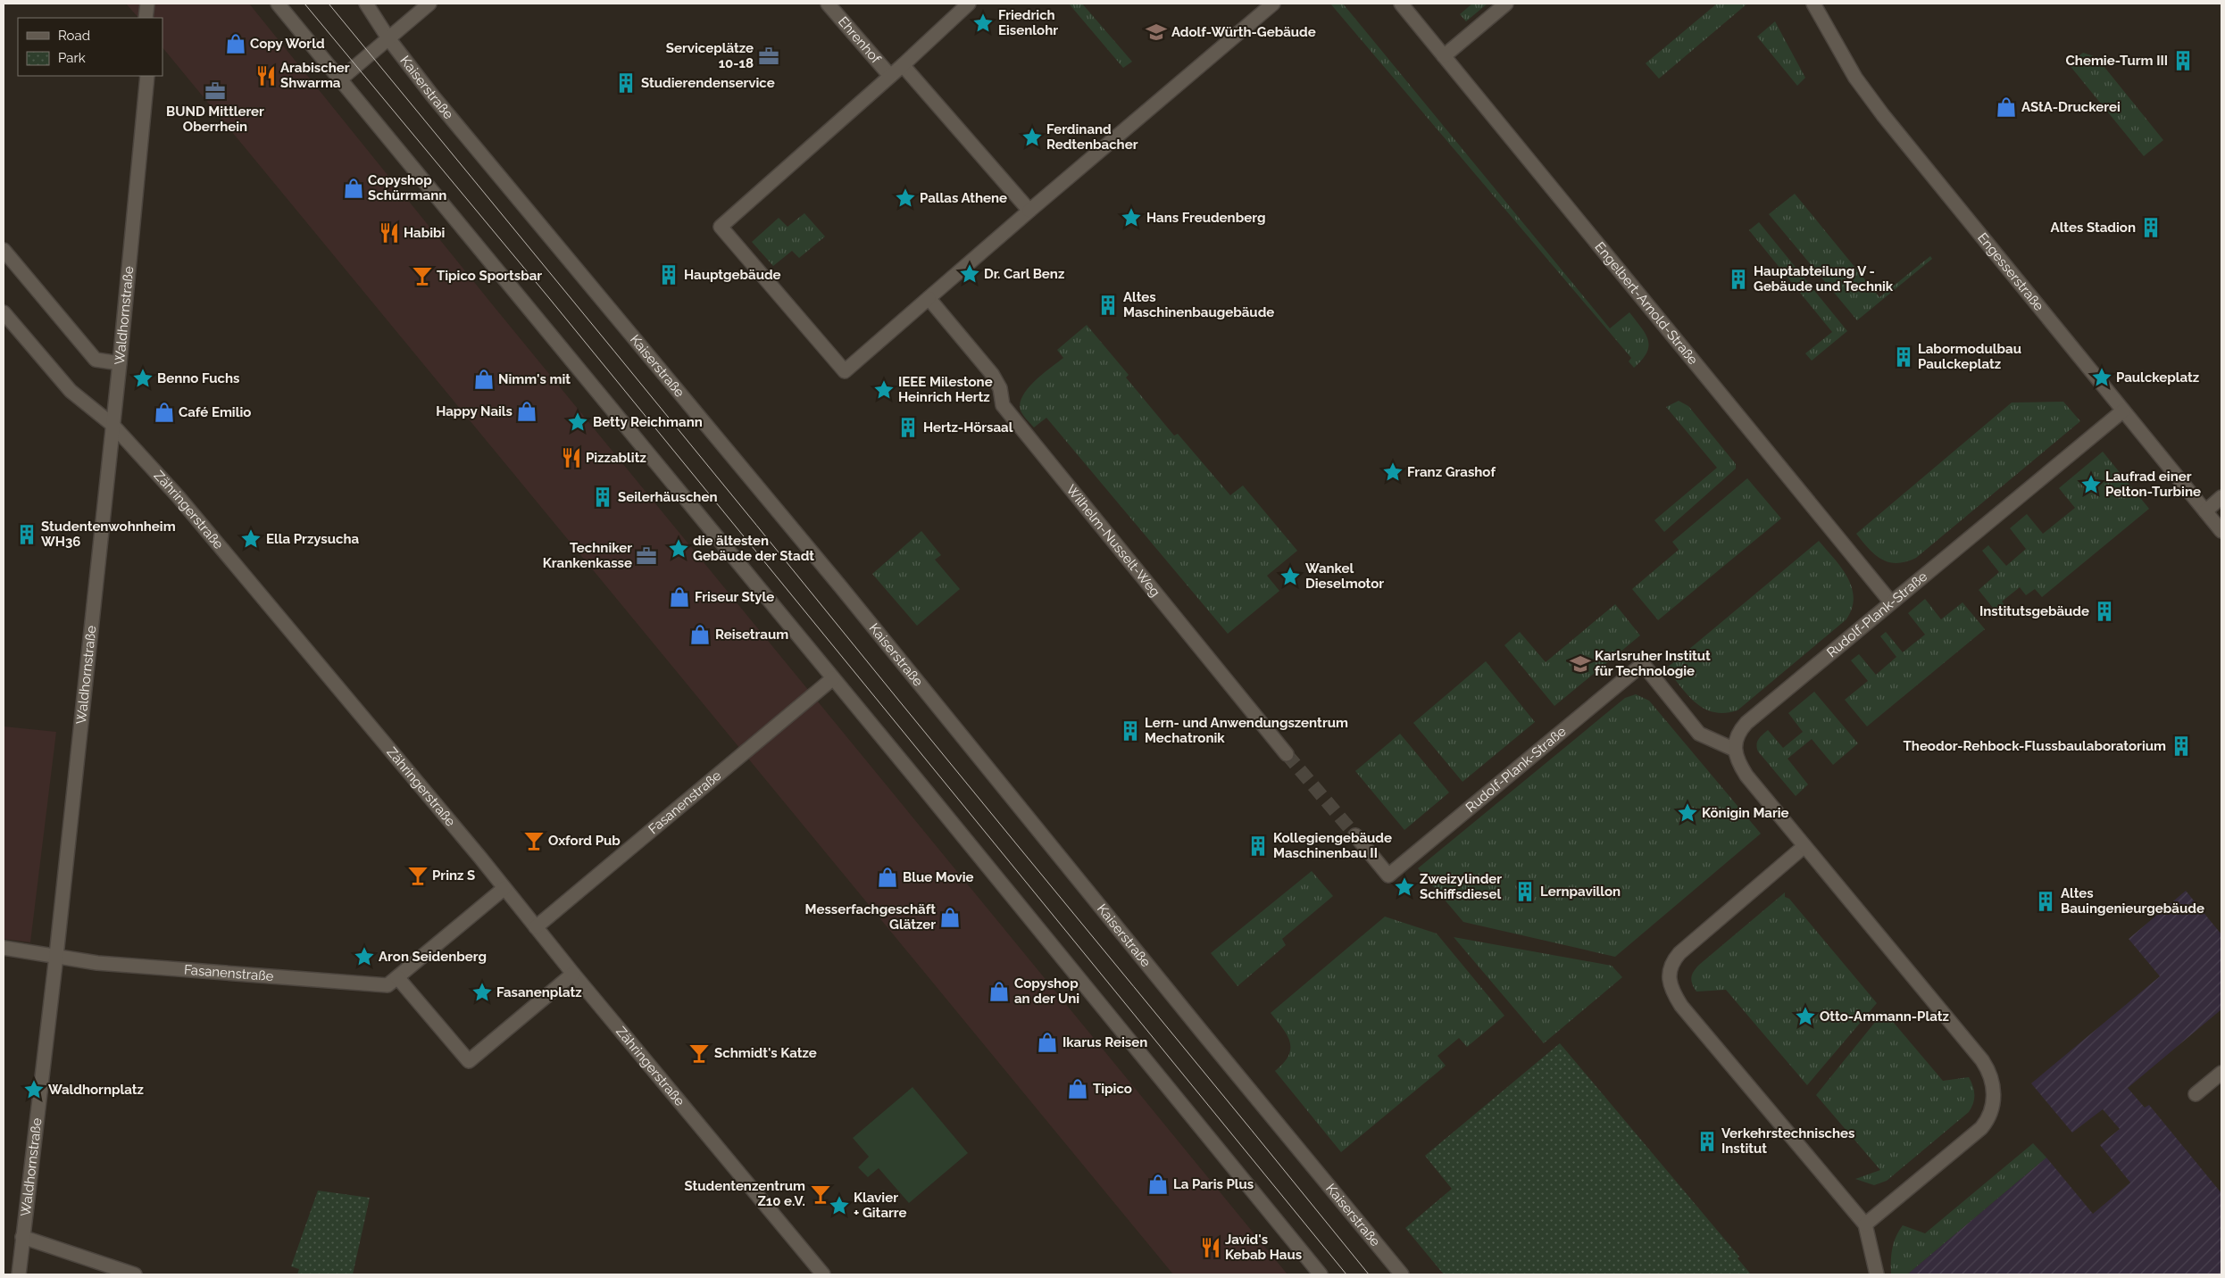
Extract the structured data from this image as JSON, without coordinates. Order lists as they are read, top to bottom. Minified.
{"streets":{"street":["Ehrenhof","Kaiserstraße","Engesserstraße","Engelbert-Arnold-Straße","Waldhornstraße","Zähringerstraße","Wilhelm-Nusselt-Weg","Rudolf-Plank-Straße","Fasanenstraße"]},"crossings":[["Engesserstraße","Rudolf-Plank-Straße"],["Engelbert-Arnold-Straße","Rudolf-Plank-Straße"],["Waldhornstraße","Zähringerstraße"],["Waldhornstraße","Fasanenstraße"],["Zähringerstraße","Fasanenstraße"]],"places":{"place":["Friedrich Eisenlohr","Ferdinand Redtenbacher","Pallas Athene","Hans Freudenberg","Dr. Carl Benz","Paulckeplatz","Benno Fuchs","IEEE Milestone Heinrich Hertz","Betty Reichmann","Franz Grashof","Laufrad einer Pelton-Turbine","Ella Przysucha","die ältesten Gebäude der Stadt","Wankel Dieselmotor","Königin Marie","Zweizylinder Schiffsdiesel","Aron Seidenberg","Fasanenplatz","Otto-Ammann-Platz","Waldhornplatz","Klavier + Gitarre"],"school or university":["Adolf-Würth-Gebäude","Karlsruher Institut für Technologie"],"shop":["Copy World","AStA-Druckerei","Copyshop Schürrmann","Nimm's mit","Happy Nails","Café Emilio","Friseur Style","Reisetraum","Blue Movie","Messerfachgeschäft Glätzer","Copyshop an der Uni","Ikarus Reisen","Tipico","La Paris Plus"],"office":["Serviceplätze 10-18","BUND Mittlerer Oberrhein","Techniker Krankenkasse"],"building":["Chemie-Turm III","Studierendenservice","Altes Stadion","Hauptgebäude","Hauptabteilung V - Gebäude und Technik","Altes Maschinenbaugebäude","Labormodulbau Paulckeplatz","Hertz-Hörsaal","Seilerhäuschen","Studentenwohnheim WH36","Institutsgebäude","Lern- und Anwendungszentrum Mechatronik","Theodor-Rehbock-Flussbaulaboratorium","Kollegiengebäude Maschinenbau II","Lernpavillon","Altes Bauingenieurgebäude","Verkehrstechnisches Institut"],"restaurant":["Arabischer Shwarma","Habibi","Pizzablitz","Javid's Kebab Haus"],"bar":["Tipico Sportsbar","Oxford Pub","Prinz S","Schmidt's Katze","Studentenzentrum Z10 e.V."]},"legend":["Road","Park"]}
